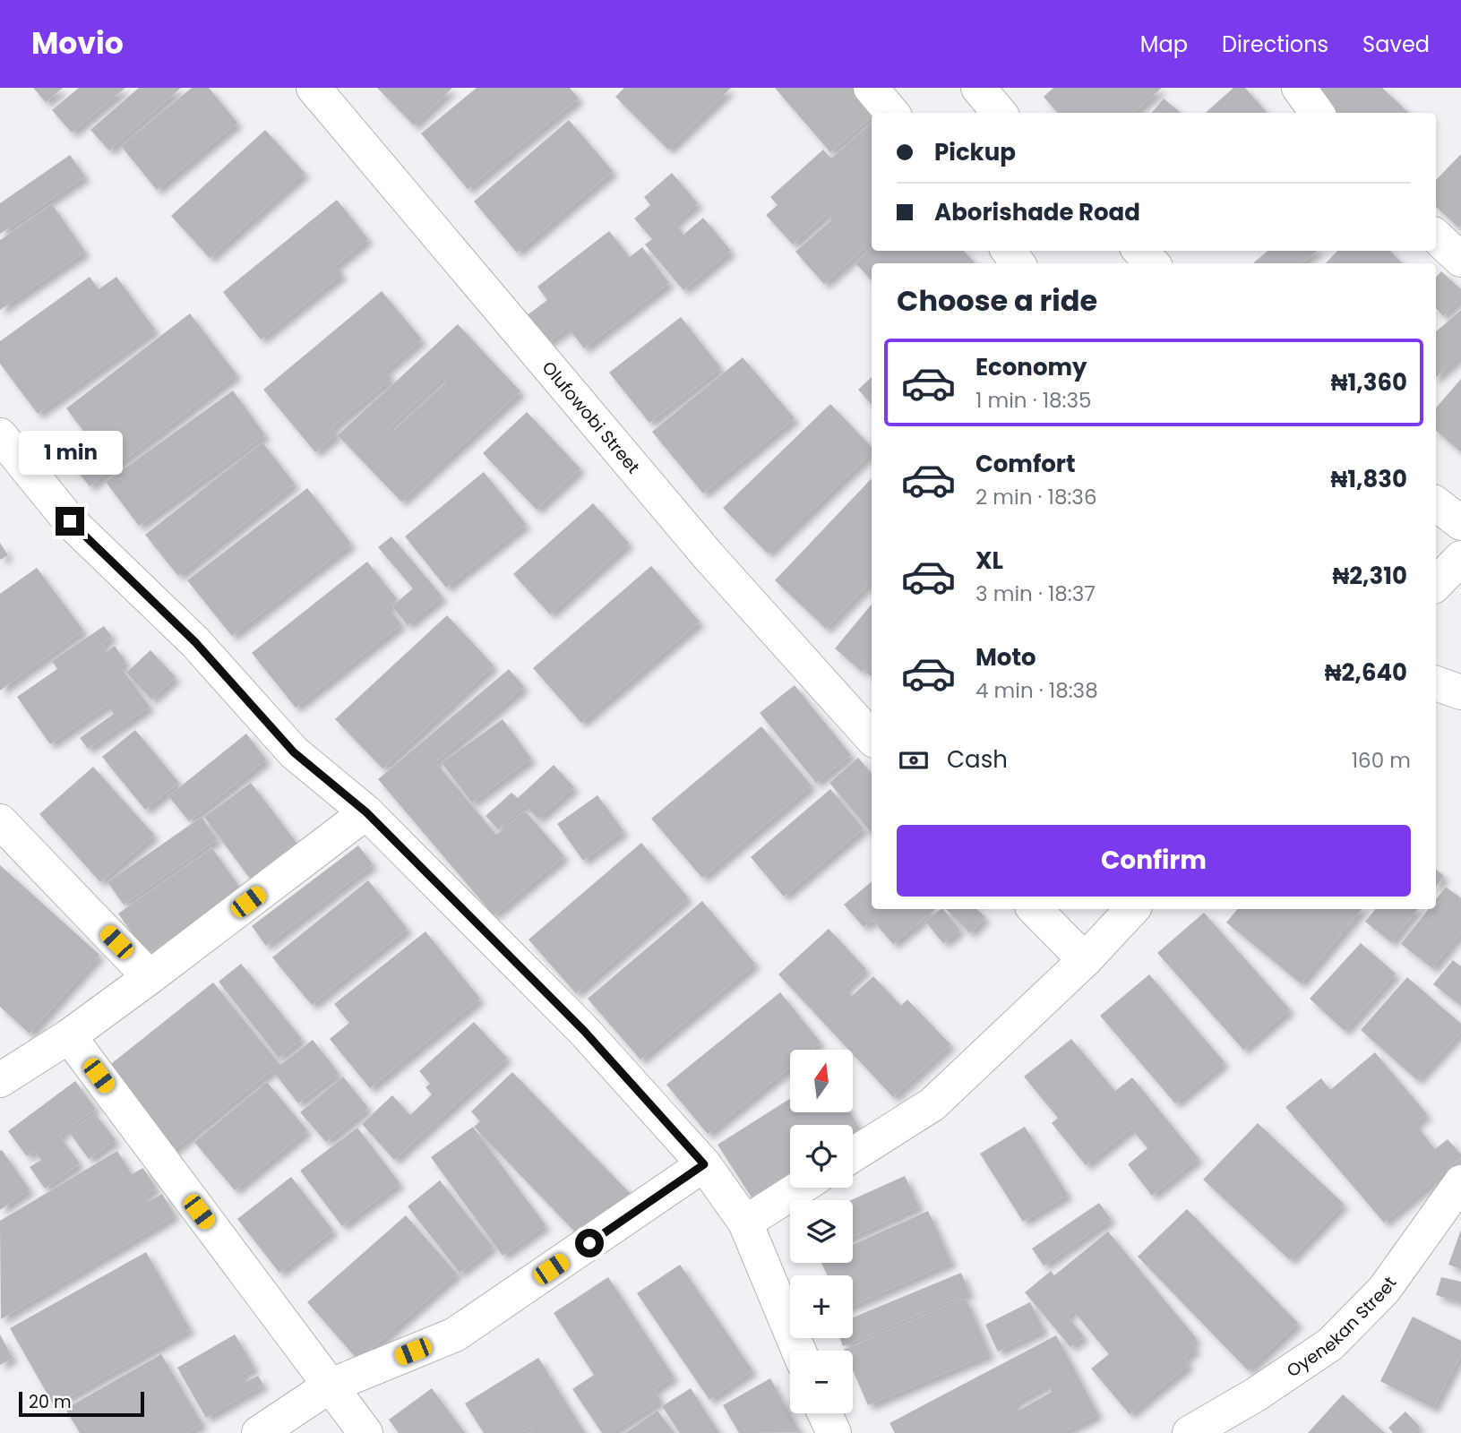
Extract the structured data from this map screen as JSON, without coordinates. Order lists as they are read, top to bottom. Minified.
{"streets":{"street":["Olufowobi Street","Oyenekan Street"]},"scale_bar":"20 m","north":"top","page":{"header":"Movio","nav":["Map","Directions","Saved"],"banner":["Pickup","Aborishade Road"],"heading":"Choose a ride","list":[{"name":"Economy","note":"1 min · 18:35","value":"₦1,360"},{"name":"Comfort","note":"2 min · 18:36","value":"₦1,830"},{"name":"XL","note":"3 min · 18:37","value":"₦2,310"},{"name":"Moto","note":"4 min · 18:38","value":"₦2,640"}],"bubble":"1 min","pay":["Cash","160 m"],"buttons":"Confirm","map_buttons":["+","−"],"scale":"20 m"}}
